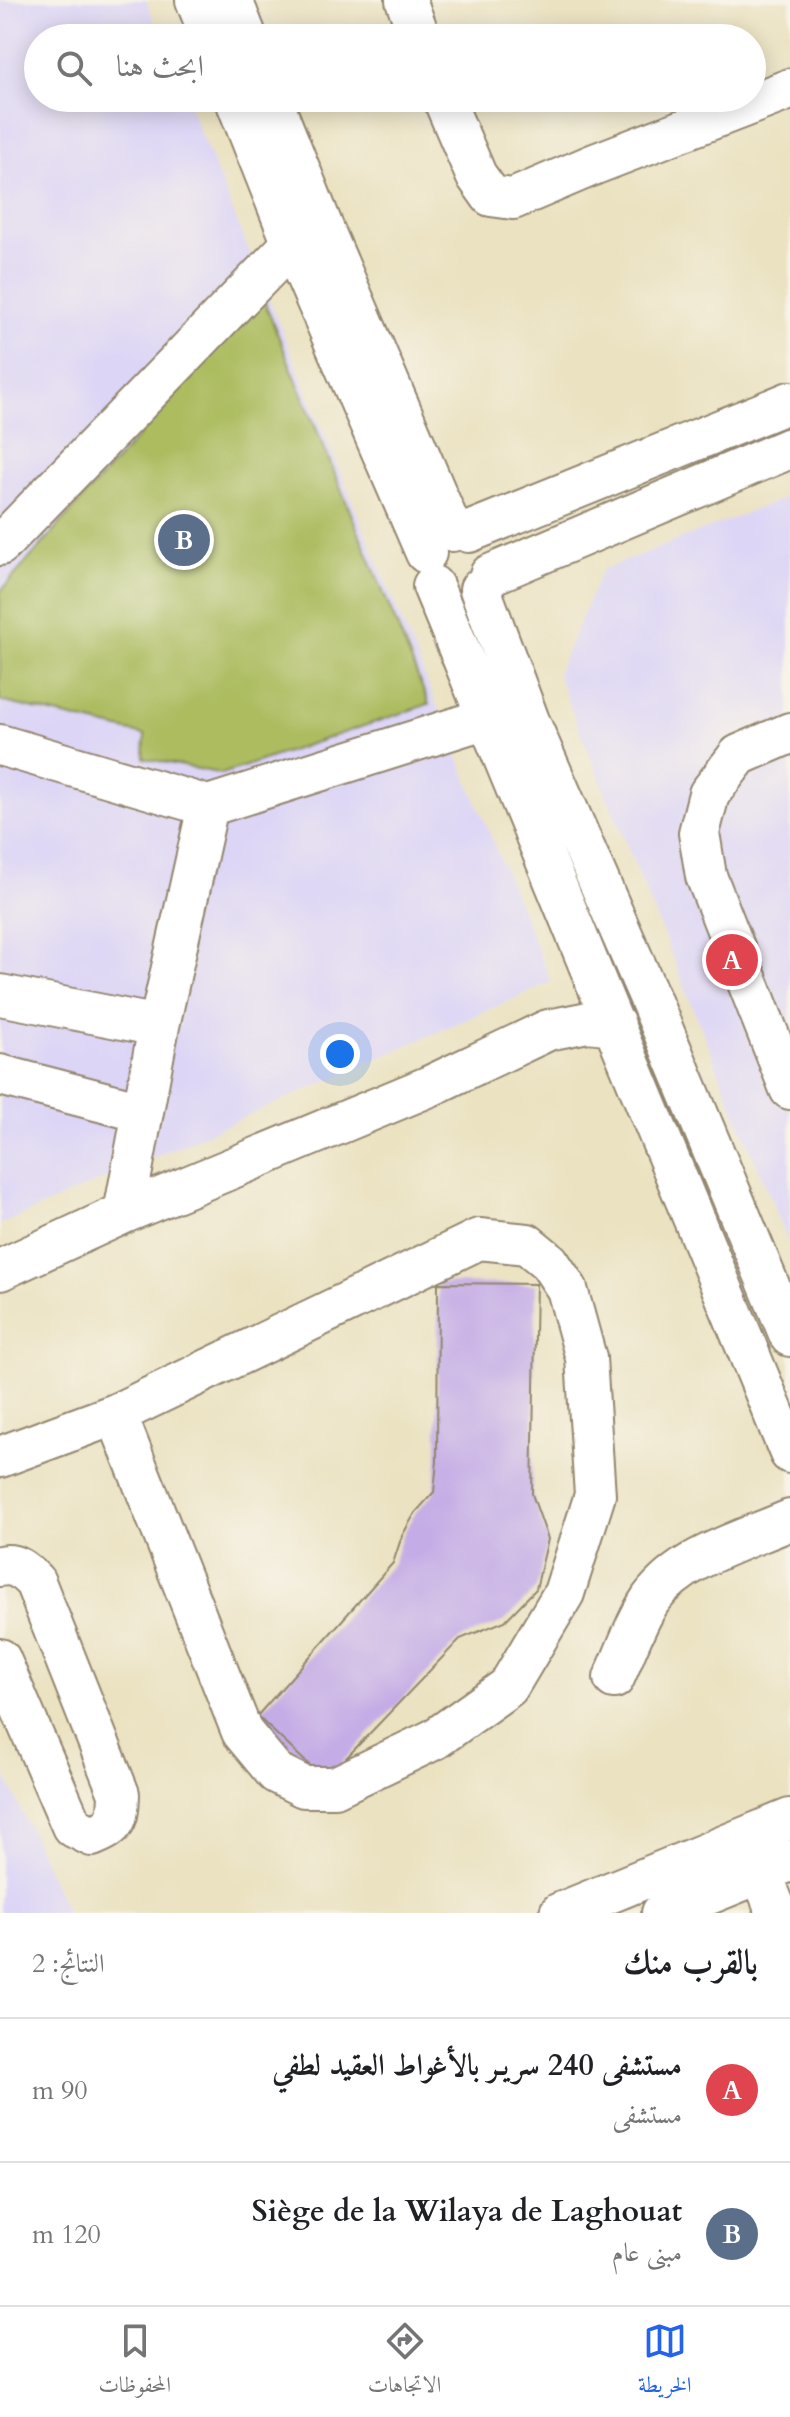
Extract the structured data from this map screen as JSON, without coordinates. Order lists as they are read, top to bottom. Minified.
{"page":{"search":"ابحث هنا","pins":["B","A"],"heading":["بالقرب منك","النتائج: 2"],"list":[{"mark":"A","name":"مستشفى 240 سريـر بالأغواط العقيد لطفي","note":"مستشفى","value":"90 m"},{"mark":"B","name":"Siège de la Wilaya de Laghouat","note":"مبنى عام","value":"120 m"}],"nav":["الخريطة","الاتجاهات","المحفوظات"]}}
